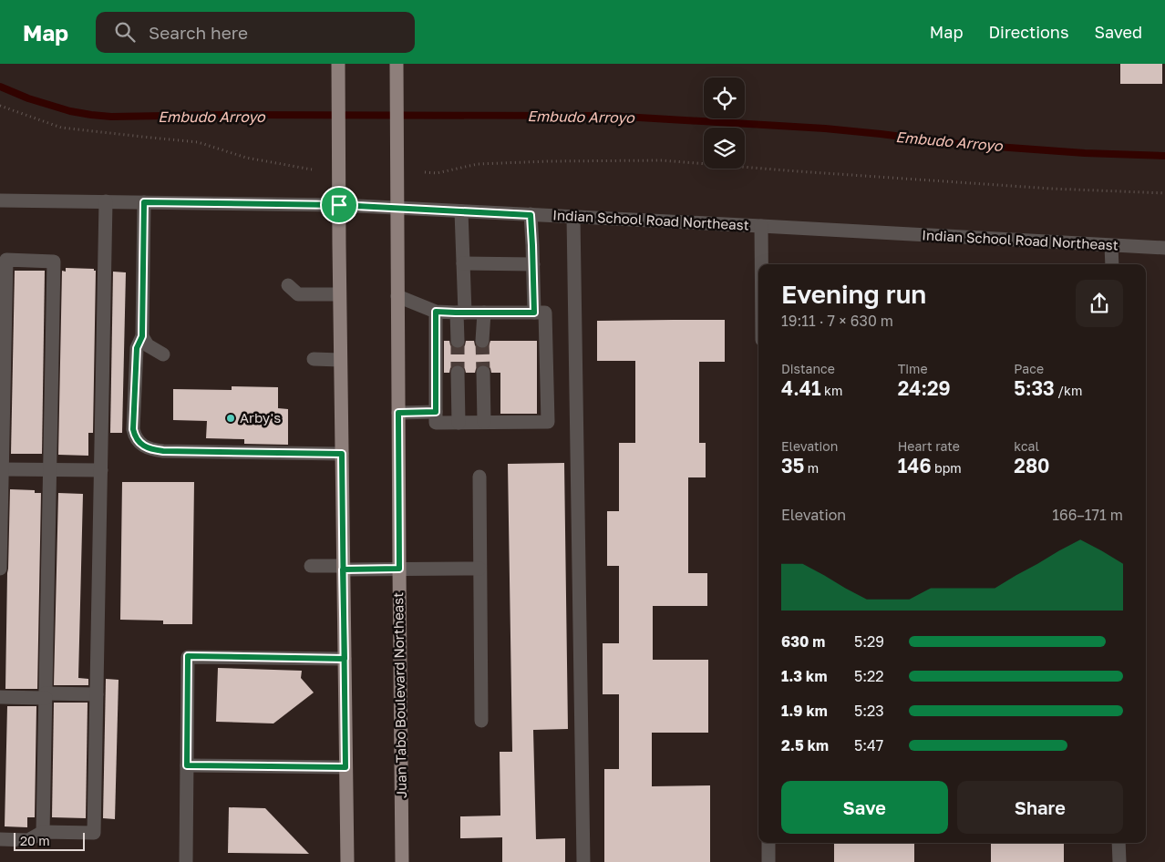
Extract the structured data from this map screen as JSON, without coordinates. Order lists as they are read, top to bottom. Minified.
{"streets":{"main road":["Juan Tabo Boulevard Northeast"],"street":["Indian School Road Northeast"]},"crossings":[["Indian School Road Northeast","Juan Tabo Boulevard Northeast"]],"water":["Embudo Arroyo"],"places":["Arby's"],"scale_bar":"20 m","page":{"header":"Map","search":"Search here","nav":["Map","Directions","Saved"],"heading":["Evening run","19:11 · 7 × 630 m"],"stats":[["Distance","4.41 km"],["Time","24:29"],["Pace","5:33 /km"],["Elevation","35 m"],["Heart rate","146 bpm"],["kcal","280"]],"chart":["Elevation","166–171 m"],"list":[{"name":"630 m","note":"5:29"},{"name":"1.3 km","note":"5:22"},{"name":"1.9 km","note":"5:23"},{"name":"2.5 km","note":"5:47"}],"buttons":["Save","Share"],"scale":"20 m"}}
